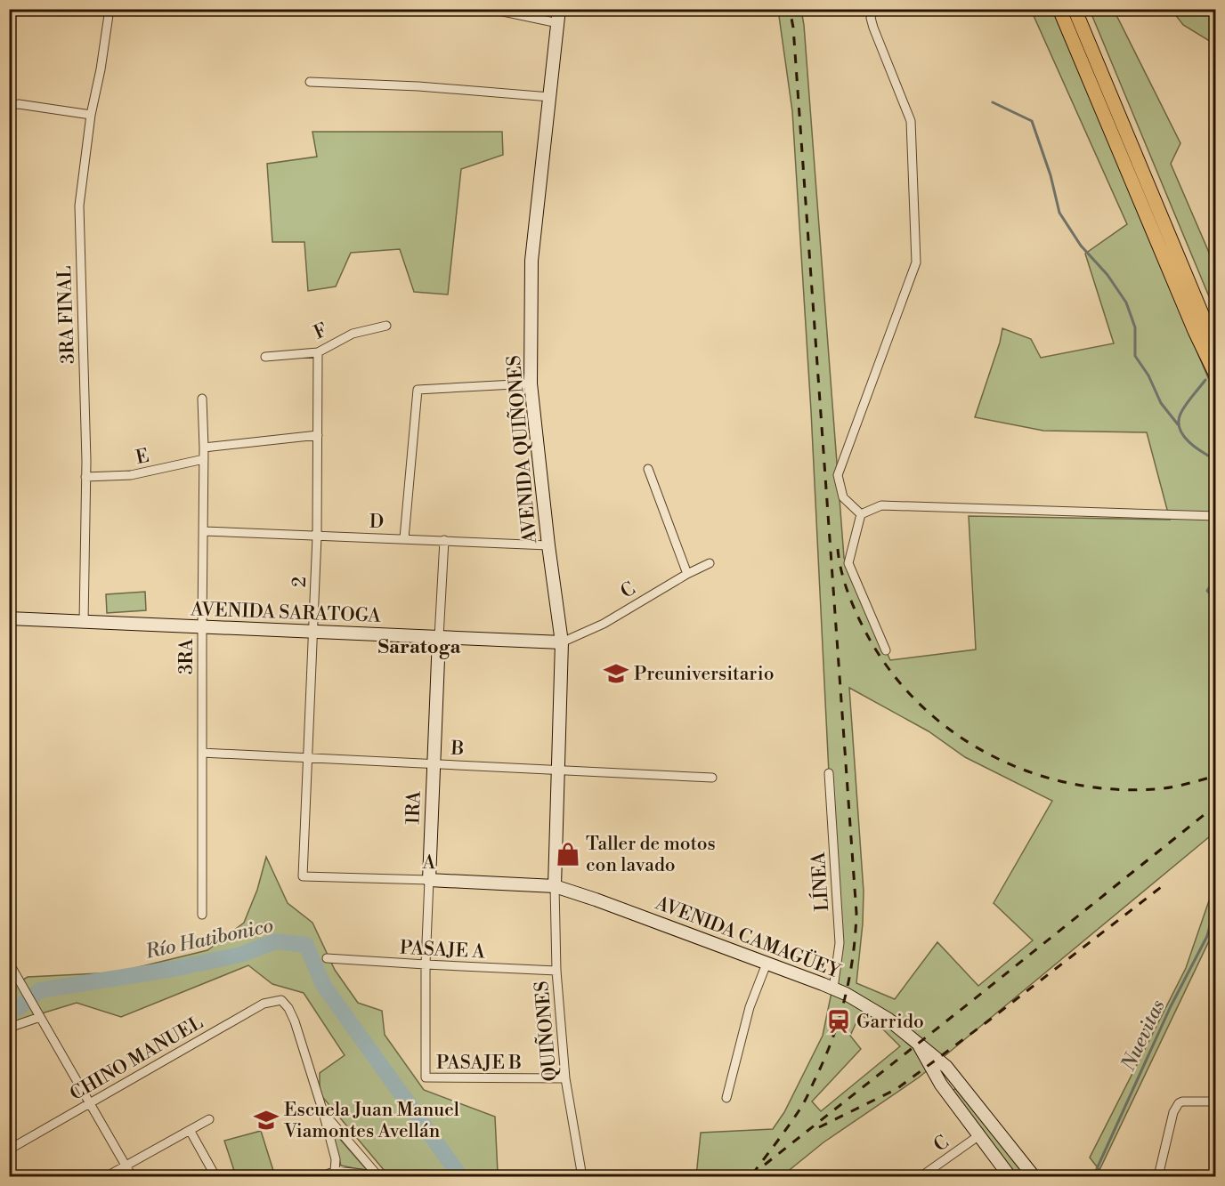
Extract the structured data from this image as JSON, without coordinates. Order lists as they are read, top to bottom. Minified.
{"streets":{"main road":["AVENIDA QUIÑONES","AVENIDA SARATOGA","1RA","A","AVENIDA CAMAGÜEY"],"street":["3RA FINAL","F","E","D","2","C","3RA","B","LÍNEA","PASAJE A","QUIÑONES","CHINO MANUEL","PASAJE B"]},"crossings":[["3RA FINAL","E"],["3RA FINAL","AVENIDA SARATOGA"],["F","2"],["AVENIDA QUIÑONES","D"],["AVENIDA QUIÑONES","C"],["AVENIDA QUIÑONES","AVENIDA SARATOGA"],["AVENIDA QUIÑONES","B"],["AVENIDA QUIÑONES","A"],["AVENIDA QUIÑONES","AVENIDA CAMAGÜEY"],["AVENIDA QUIÑONES","QUIÑONES"],["E","3RA"],["D","2"],["D","3RA"],["D","1RA"],["2","AVENIDA SARATOGA"],["2","B"],["2","A"],["C","AVENIDA SARATOGA"],["C","AVENIDA CAMAGÜEY"],["AVENIDA SARATOGA","3RA"],["AVENIDA SARATOGA","1RA"],["3RA","B"],["B","1RA"],["1RA","A"],["1RA","PASAJE A"],["1RA","PASAJE B"],["A","AVENIDA CAMAGÜEY"],["A","QUIÑONES"],["LÍNEA","AVENIDA CAMAGÜEY"],["AVENIDA CAMAGÜEY","QUIÑONES"],["PASAJE A","QUIÑONES"],["QUIÑONES","PASAJE B"]],"districts":["Saratoga"],"water":["Río Hatibonico","Nuevitas"],"places":{"school or university":["Preuniversitario","Escuela Juan Manuel Viamontes Avellán"],"shop":["Taller de motos con lavado"],"station":["Garrido"]}}
